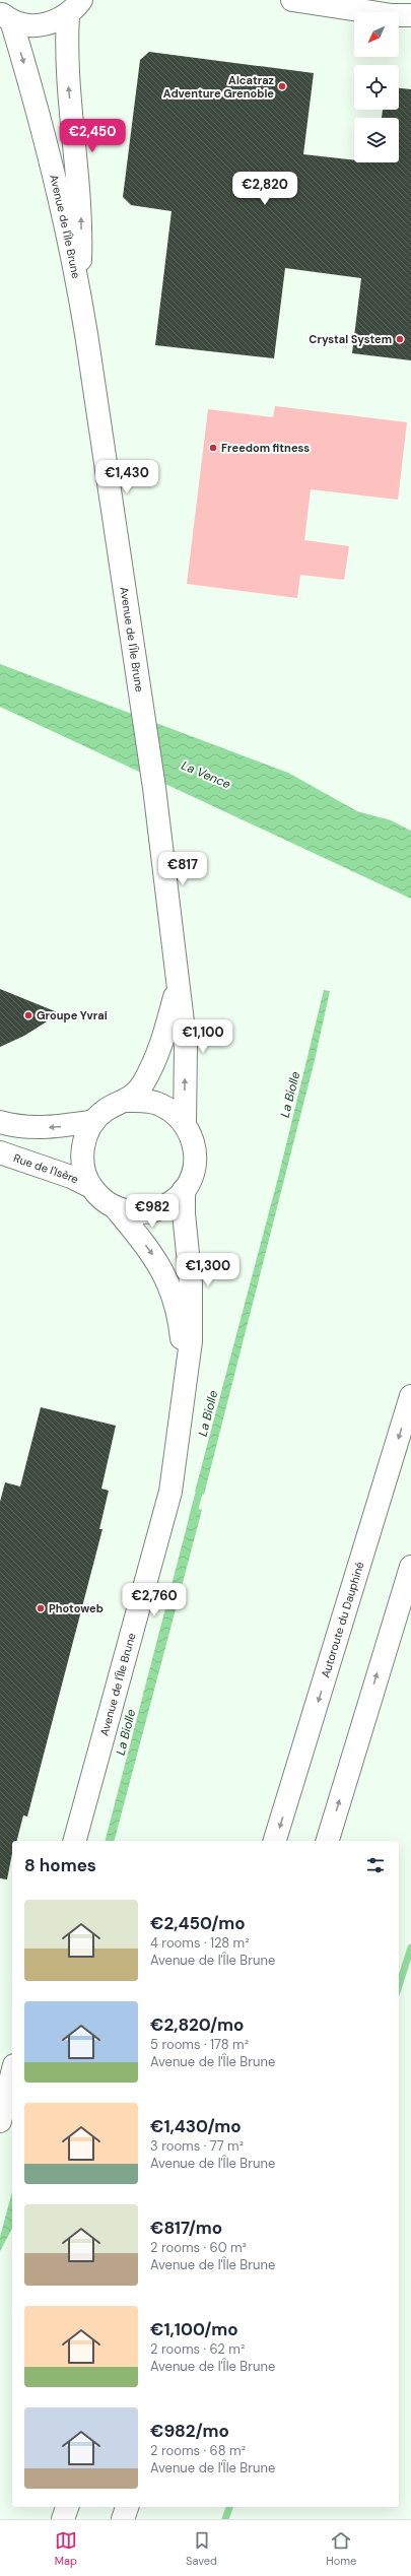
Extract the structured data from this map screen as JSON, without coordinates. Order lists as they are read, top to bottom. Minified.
{"streets":{"main road":["Avenue de l'Île Brune","Rue de l'Isère","Autoroute du Dauphiné"]},"crossings":[["Avenue de l'Île Brune","Rue de l'Isère"]],"water":["La Vence","La Biolle"],"places":["Alcatraz Adventure Grenoble","Crystal System","Freedom fitness","Groupe Yvrai","Photoweb"],"north":"bottom left","page":{"price":["€2,450","€2,820","€1,430","€817","€1,100","€982","€1,300","€2,760"],"heading":"8 homes","list":[{"name":"€2,450/mo","note":"4 rooms · 128 m² · Avenue de l'Île Brune"},{"name":"€2,820/mo","note":"5 rooms · 178 m² · Avenue de l'Île Brune"},{"name":"€1,430/mo","note":"3 rooms · 77 m² · Avenue de l'Île Brune"},{"name":"€817/mo","note":"2 rooms · 60 m² · Avenue de l'Île Brune"},{"name":"€1,100/mo","note":"2 rooms · 62 m² · Avenue de l'Île Brune"},{"name":"€982/mo","note":"2 rooms · 68 m² · Avenue de l'Île Brune"}],"tabs":["Map","Saved","Home"]}}
